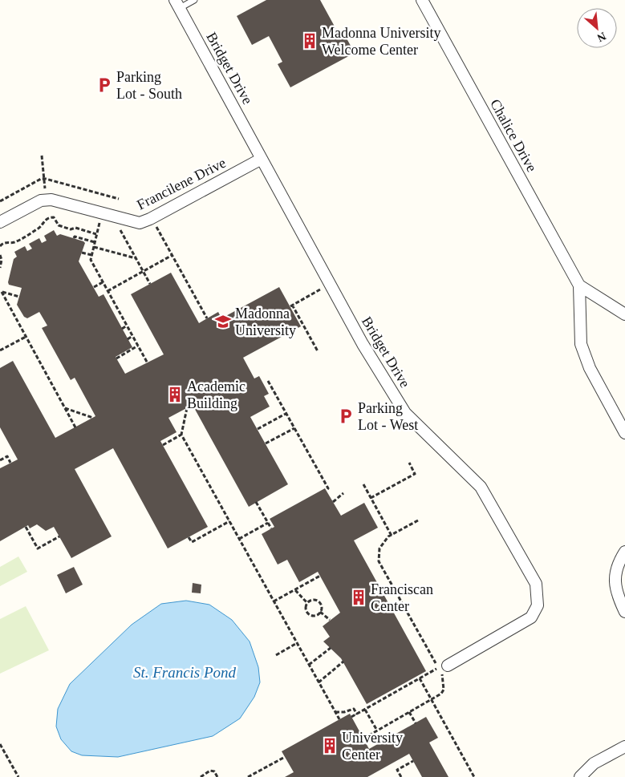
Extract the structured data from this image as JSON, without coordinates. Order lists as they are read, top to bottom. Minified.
{"streets":{"street":["Bridget Drive","Chalice Drive","Francilene Drive"]},"crossings":[["Bridget Drive","Francilene Drive"]],"water":["St. Francis Pond"],"places":{"building":["Madonna University Welcome Center","Academic Building","Franciscan Center","University Center"],"parking":["Parking Lot - South","Parking Lot - West"],"school or university":["Madonna University"]},"north":"bottom right"}
